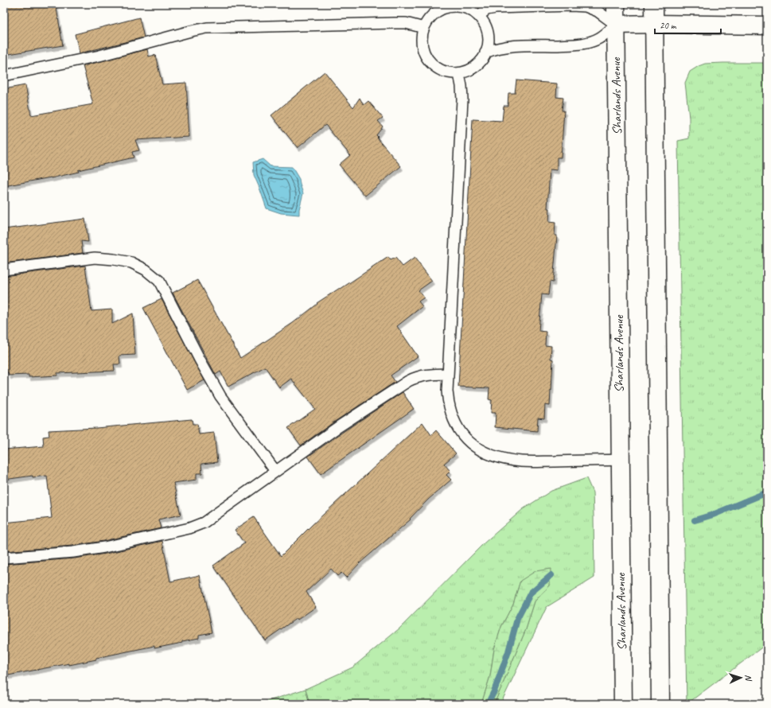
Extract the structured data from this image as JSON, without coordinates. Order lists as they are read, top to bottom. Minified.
{"streets":{"main road":["Sharlands Avenue"]},"scale_bar":"20 m","north":"right"}
